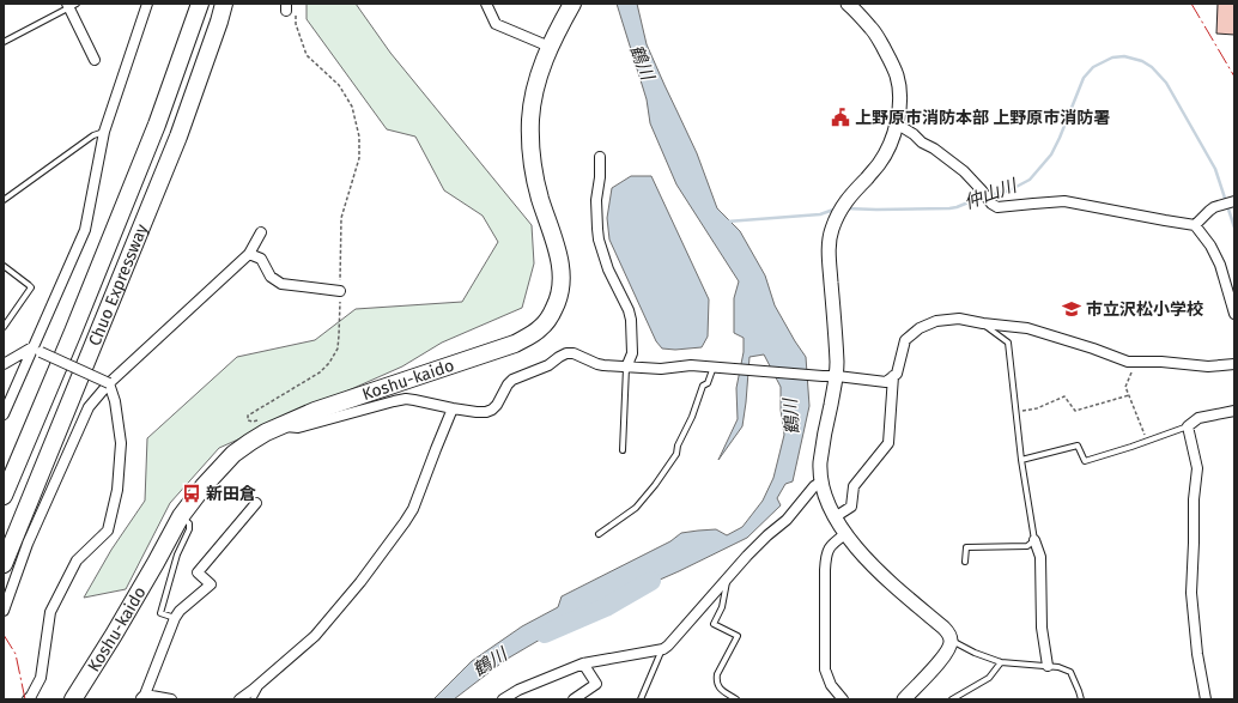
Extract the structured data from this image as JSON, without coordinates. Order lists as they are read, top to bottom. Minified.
{"streets":{"highway":["Chuo Expressway","Koshu-kaido"]},"water":["鶴川","仲山川"],"places":{"public building":["上野原市消防本部 上野原市消防署"],"school or university":["市立沢松小学校"],"bus stop":["新田倉"]}}
